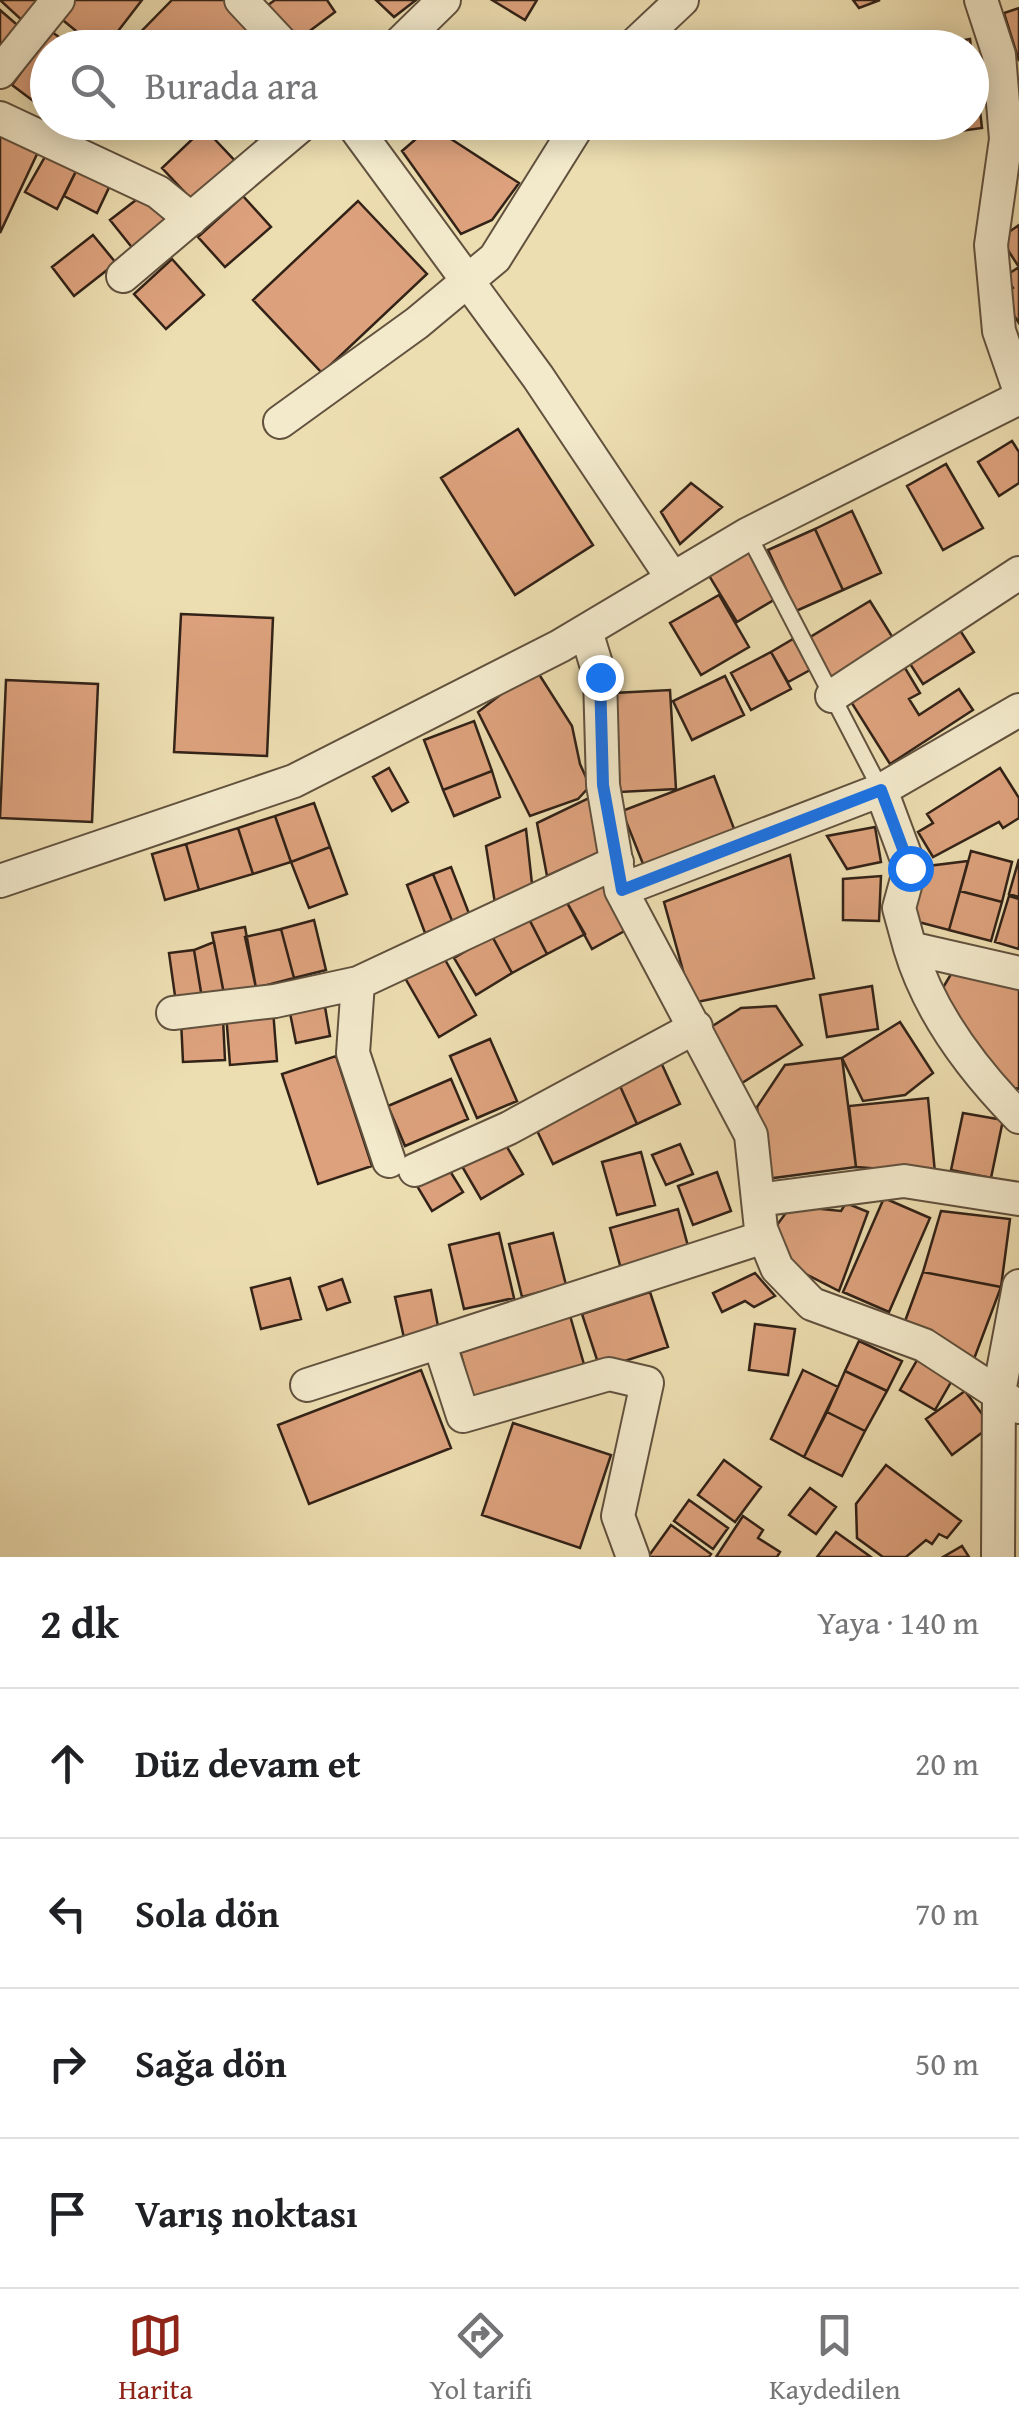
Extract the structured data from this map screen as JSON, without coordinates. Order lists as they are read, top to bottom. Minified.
{"page":{"search":"Burada ara","heading":["2 dk","Yaya · 140 m"],"list":[["Düz devam et","20 m"],["Sola dön","70 m"],["Sağa dön","50 m"],"Varış noktası"],"nav":["Harita","Yol tarifi","Kaydedilen"]}}
